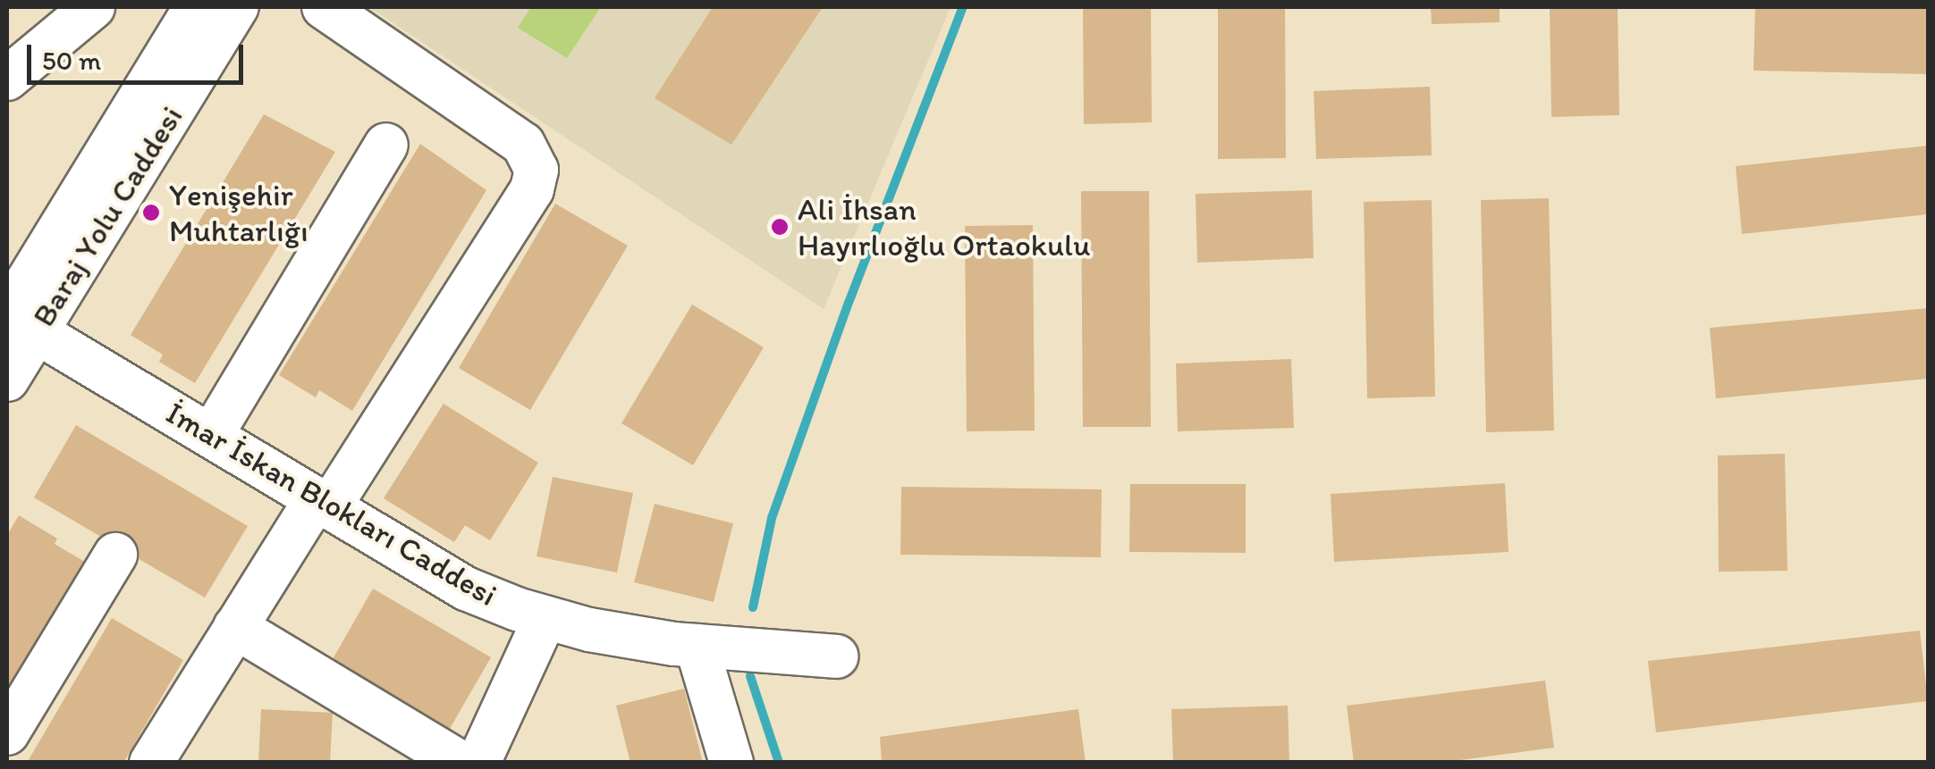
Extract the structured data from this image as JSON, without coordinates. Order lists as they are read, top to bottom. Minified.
{"streets":{"street":["Baraj Yolu Caddesi","İmar İskan Blokları Caddesi"]},"crossings":[["Baraj Yolu Caddesi","İmar İskan Blokları Caddesi"]],"places":["Yenişehir Muhtarlığı","Ali İhsan Hayırlıoğlu Ortaokulu"],"scale_bar":"50 m"}
